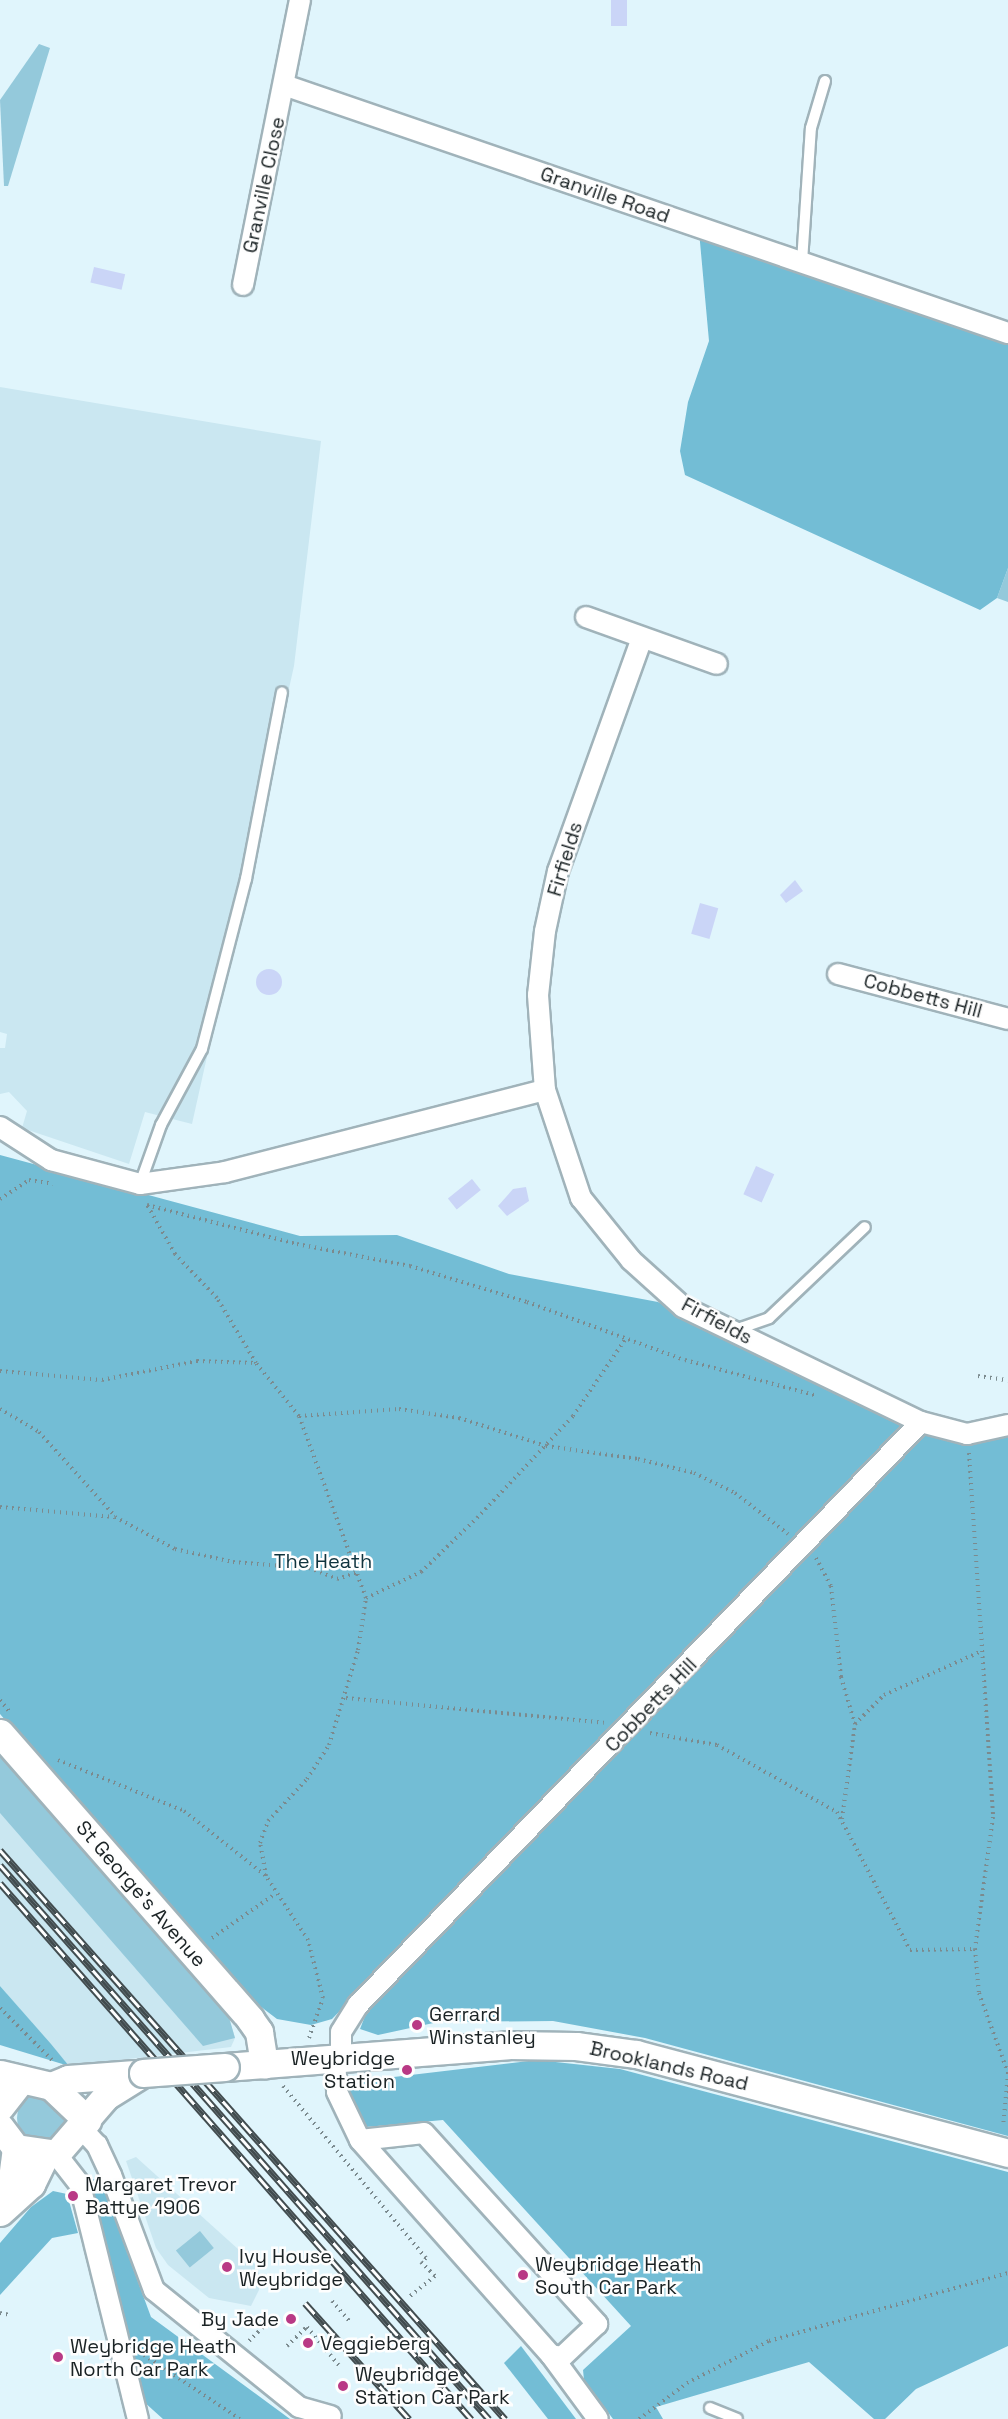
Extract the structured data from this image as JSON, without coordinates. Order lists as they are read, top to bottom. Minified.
{"streets":{"main road":["St George’s Avenue","Brooklands Road"],"street":["Granville Close","Granville Road","Firfields","Cobbetts Hill"]},"crossings":[["Granville Close","Granville Road"],["Firfields","Cobbetts Hill"],["Cobbetts Hill","Brooklands Road"],["St George’s Avenue","Brooklands Road"]],"parks":["The Heath"],"places":["Gerrard Winstanley","Weybridge Station","Margaret Trevor Battye 1906","Ivy House Weybridge","Weybridge Heath South Car Park","By Jade","Veggieberg","Weybridge Heath North Car Park","Weybridge Station Car Park"]}
